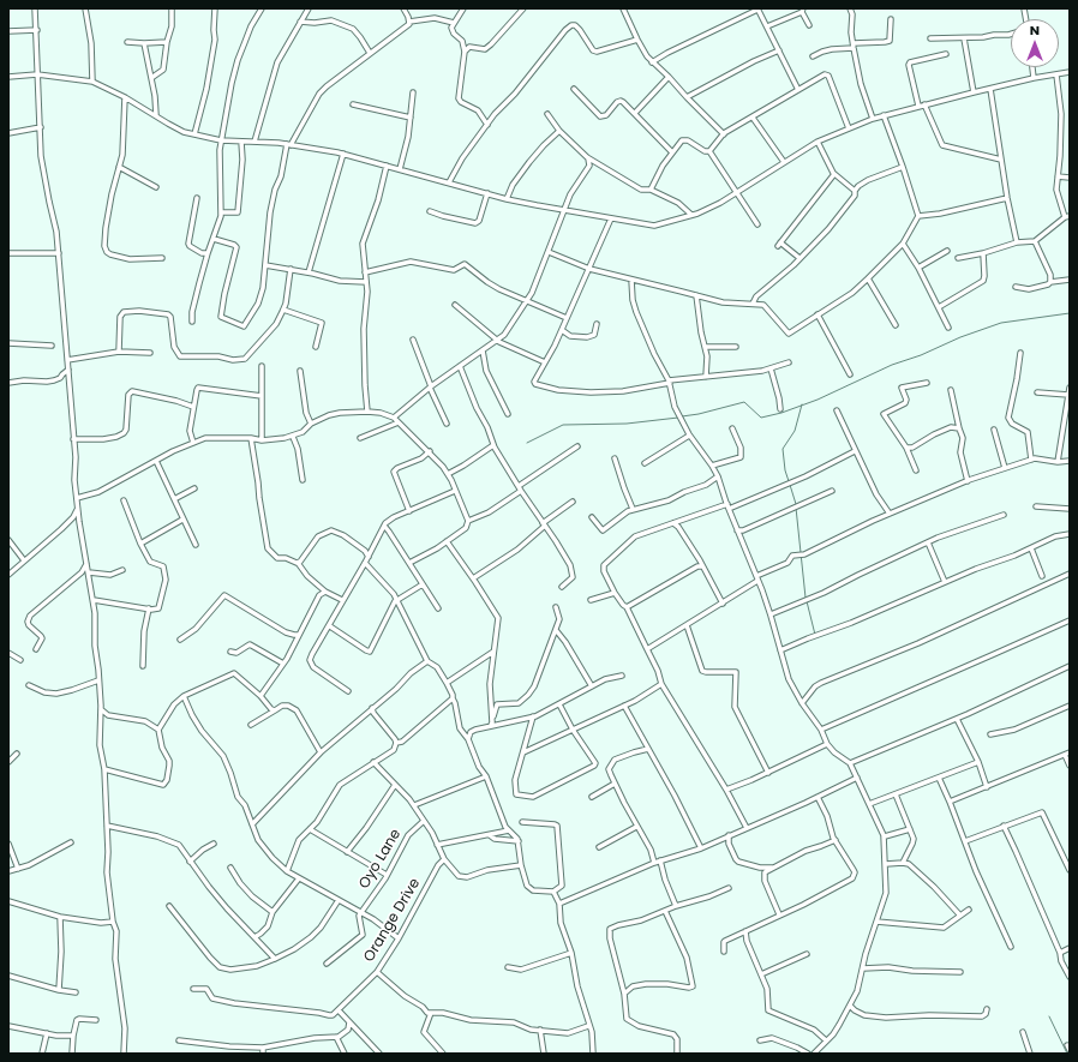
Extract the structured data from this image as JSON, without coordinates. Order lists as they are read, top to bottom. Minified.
{"streets":{"street":["Oyo Lane","Orange Drive"]},"north":"top"}
